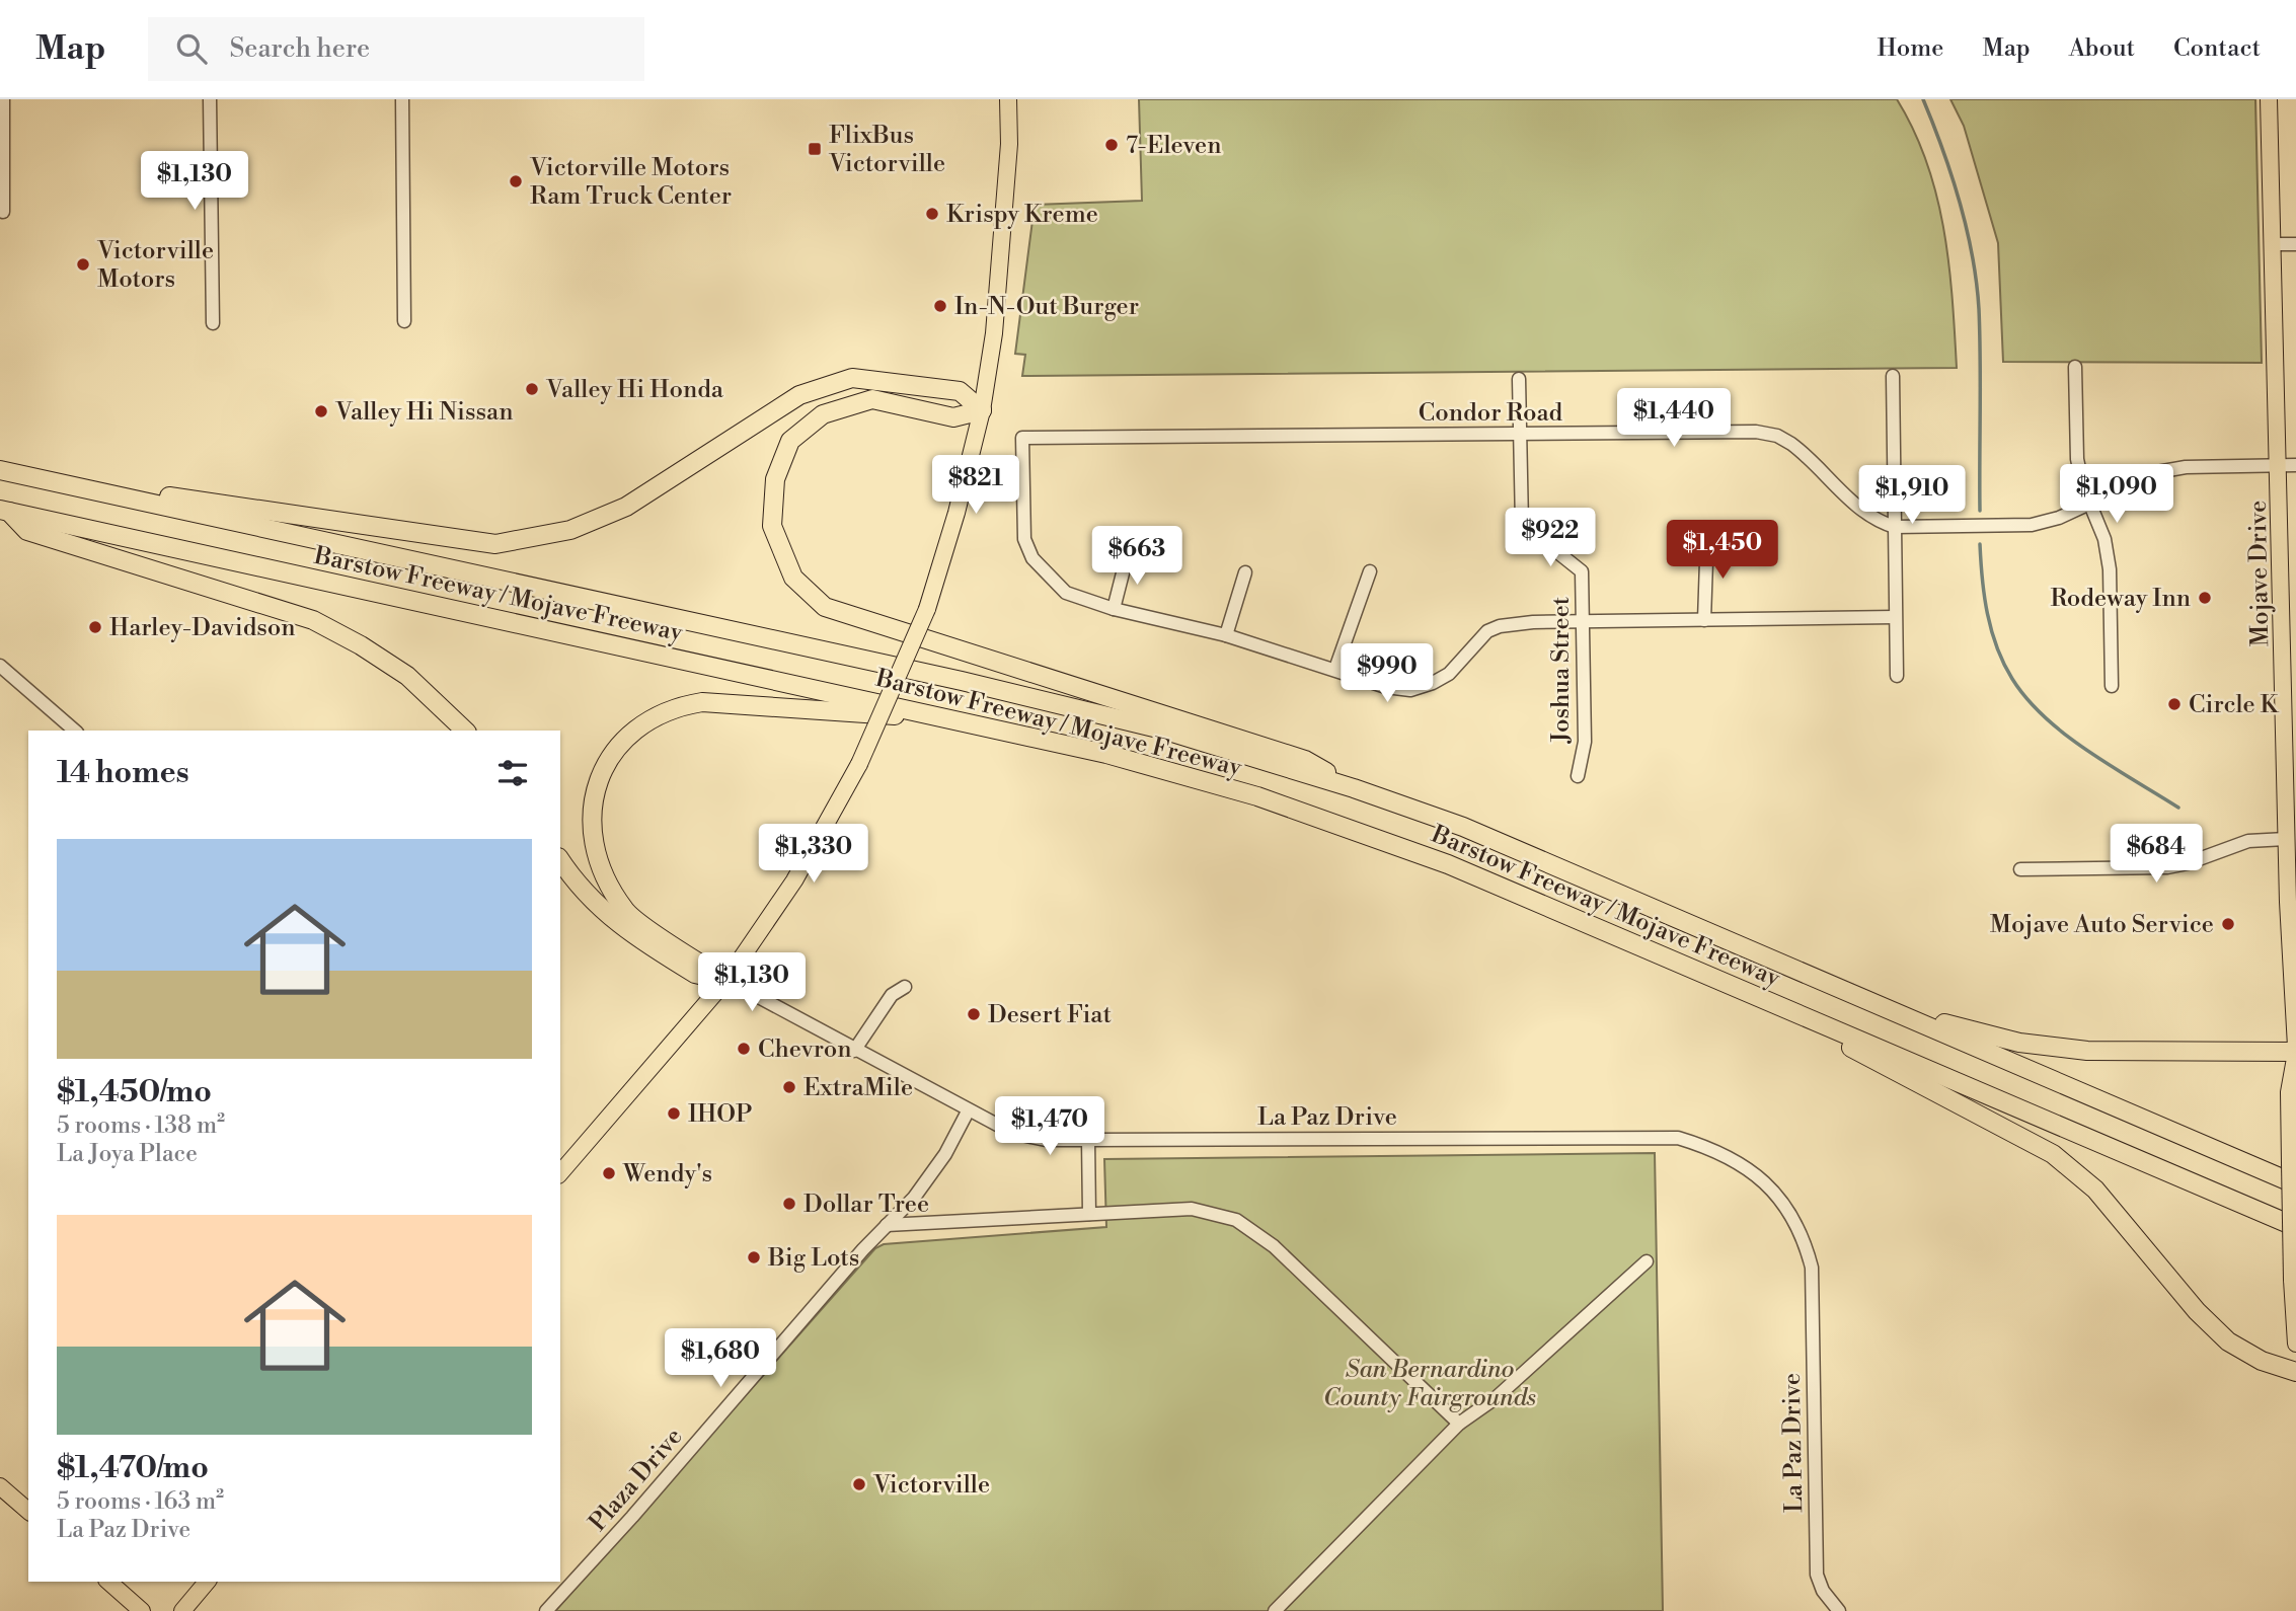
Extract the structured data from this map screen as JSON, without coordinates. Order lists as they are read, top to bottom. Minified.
{"streets":{"highway":["Barstow Freeway / Mojave Freeway"],"main road":["Mojave Drive"],"street":["Condor Road","Joshua Street","La Paz Drive","Plaza Drive"]},"crossings":[["Condor Road","Mojave Drive"],["Condor Road","Joshua Street"],["La Paz Drive","Plaza Drive"]],"parks":["San Bernardino County Fairgrounds"],"places":{"other":["7-Eleven","Victorville Motors Ram Truck Center","Krispy Kreme","Victorville Motors","In-N-Out Burger","Valley Hi Honda","Valley Hi Nissan","Rodeway Inn","Harley-Davidson","Circle K","Mojave Auto Service","Desert Fiat","Chevron","ExtraMile","IHOP","Wendy's","Dollar Tree","Big Lots","Victorville"],"transit":["FlixBus Victorville"]},"page":{"header":"Map","search":"Search here","nav":["Home","Map","About","Contact"],"price":["$1,130","$1,440","$821","$1,090","$1,910","$922","$1,450","$663","$990","$1,330","$684","$1,130","$1,470","$1,680"],"heading":"14 homes","list":[{"name":"$1,450/mo","note":"5 rooms · 138 m² · La Joya Place"},{"name":"$1,470/mo","note":"5 rooms · 163 m² · La Paz Drive"}]}}
